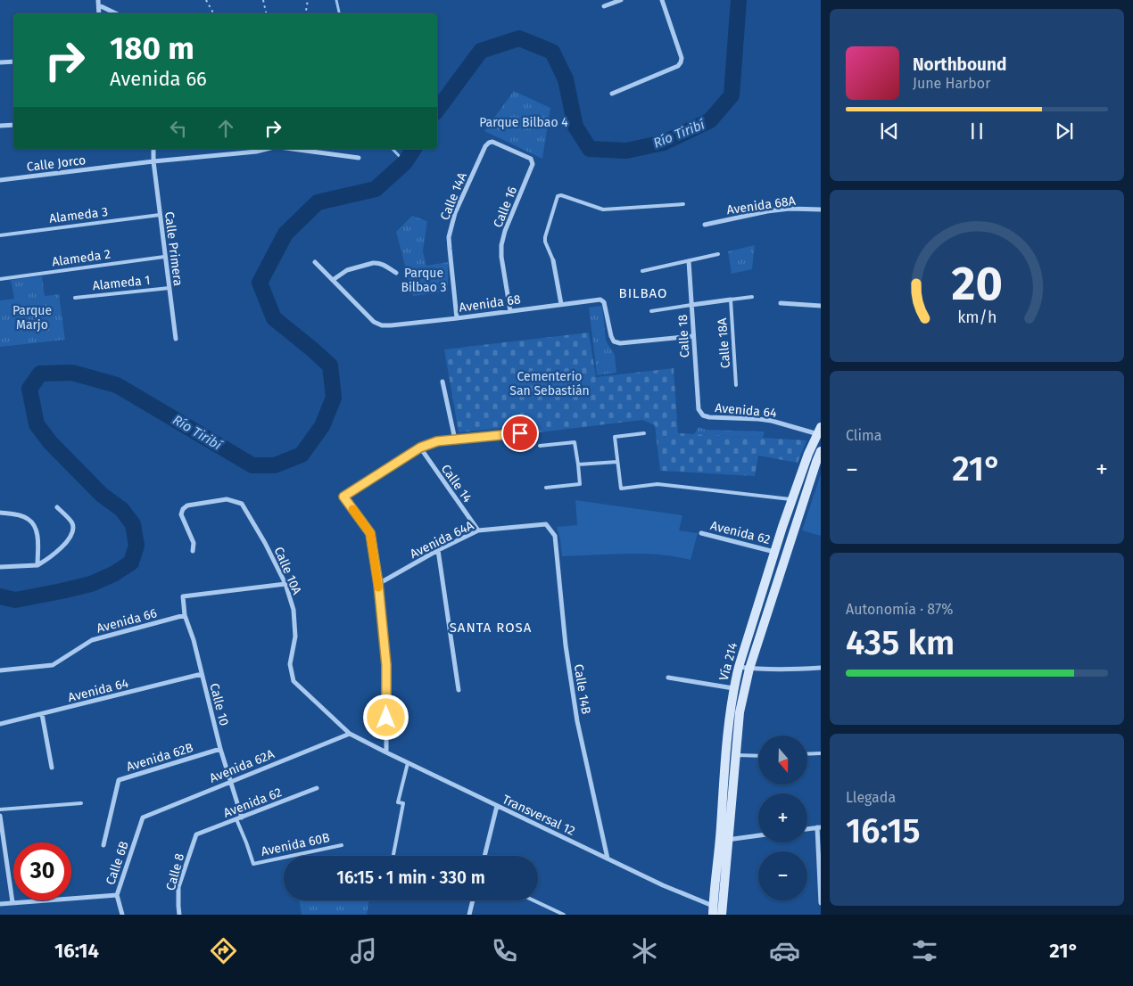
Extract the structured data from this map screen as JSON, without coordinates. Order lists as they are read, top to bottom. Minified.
{"streets":{"main road":["Vía 214"],"street":["Calle Jorco","Calle 14A","Avenida 68A","Calle 16","Calle Primera","Avenida 68","Calle 18","Avenida 64","Calle 14","Avenida 62","Avenida 64A","Calle 10A","Avenida 66","Calle 14B","Calle 10","Avenida 62B","Avenida 62A","Transversal 12","Calle 6B","Calle 8"],"lane":["Alameda 3","Alameda 2","Alameda 1","Calle 18A","Avenida 60B"]},"crossings":[["Calle Jorco","Calle Primera"],["Calle 14A","Calle 16"],["Calle 14A","Avenida 68"],["Calle 16","Avenida 68"],["Alameda 3","Calle Primera"],["Calle Primera","Alameda 2"],["Calle Primera","Alameda 1"],["Avenida 68","Calle 18"],["Calle 18","Avenida 64"],["Avenida 64","Vía 214"],["Avenida 64","Calle 10"],["Calle 14","Avenida 64A"],["Avenida 62","Vía 214"],["Avenida 62","Calle 10"],["Avenida 62","Avenida 60B"],["Avenida 62","Calle 8"],["Avenida 64A","Calle 14B"],["Calle 10A","Calle 10"],["Calle 10A","Avenida 62A"],["Calle 10A","Transversal 12"],["Avenida 66","Calle 10"],["Vía 214","Transversal 12"],["Calle 14B","Transversal 12"],["Calle 10","Avenida 62B"],["Calle 10","Avenida 62A"],["Avenida 62A","Transversal 12"],["Avenida 62A","Calle 6B"]],"districts":["BILBAO","SANTA ROSA"],"water":["Río Tiribí"],"parks":["Parque Bilbao 4","Parque Bilbao 3","Parque Marjo","Cementerio San Sebastián"],"north":"bottom","page":{"turn":["180 m","Avenida 66"],"song":["Northbound","June Harbor"],"tile":["Clima",["Autonomía · 87%","435 km"],["Llegada","16:15"]],"heat":["−","21°","+"],"map_buttons":["+","−"],"limit":"30","trip":"16:15 · 1 min · 330 m","tabs":["16:14","21°"],"gauge":["20","km/h"]}}
